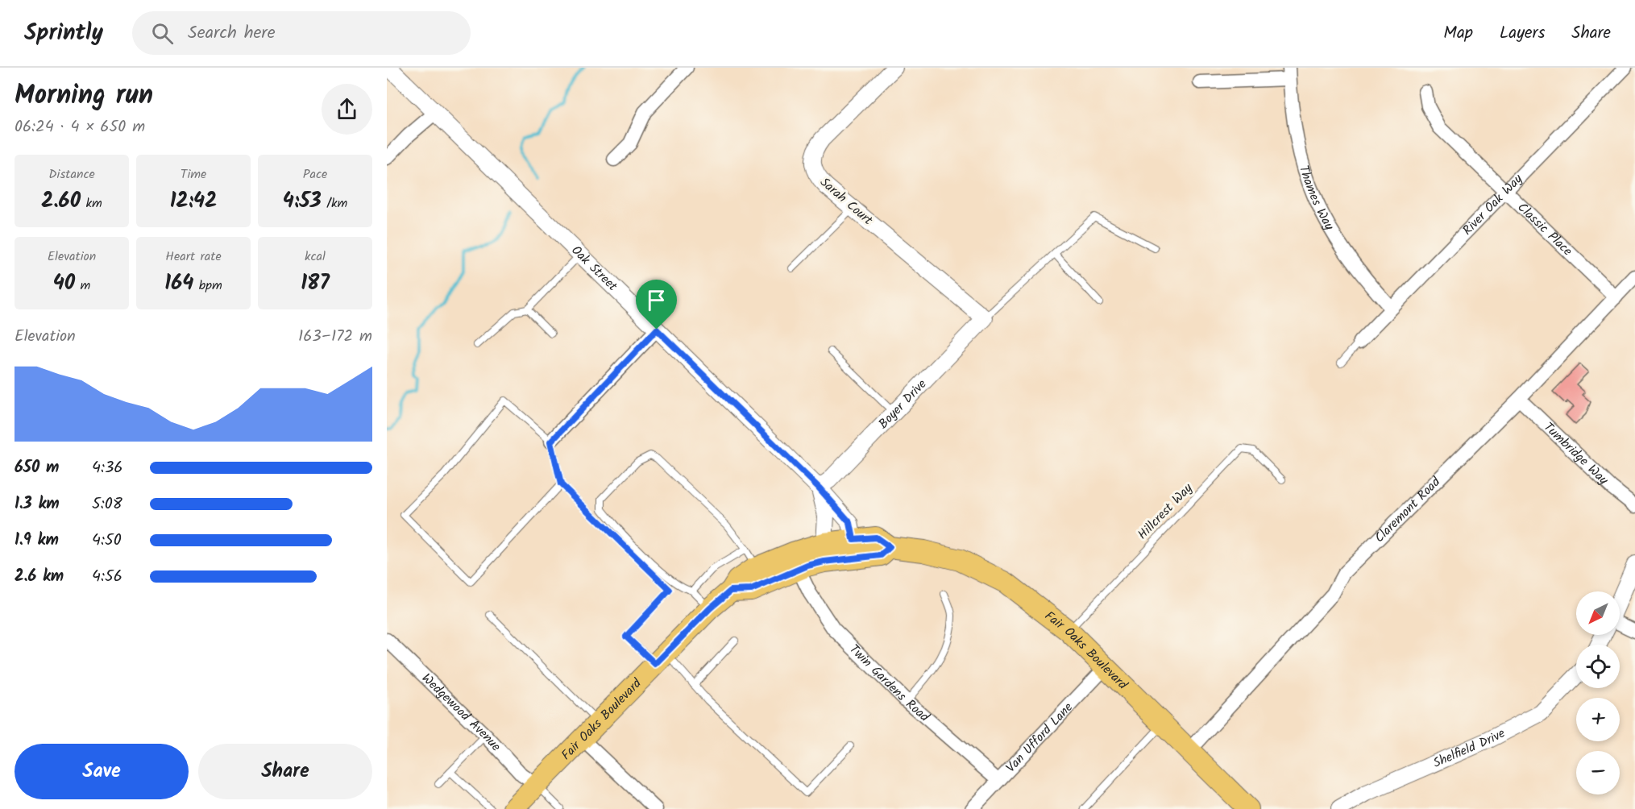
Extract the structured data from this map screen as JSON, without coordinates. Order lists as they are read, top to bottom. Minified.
{"streets":{"main road":["Fair Oaks Boulevard"],"street":["Thames Way","Sarah Court","River Oak Way","Classic Place","Oak Street","Boyer Drive","Tumbridge Way","Claremont Road","Twin Gardens Road","Wedgewood Avenue","Van Ufford Lane","Shelfield Drive"],"lane":["Hillcrest Way"]},"crossings":[["Thames Way","River Oak Way"],["Sarah Court","Boyer Drive"],["River Oak Way","Classic Place"],["Classic Place","Claremont Road"],["Oak Street","Boyer Drive"],["Tumbridge Way","Claremont Road"],["Claremont Road","Fair Oaks Boulevard"],["Hillcrest Way","Fair Oaks Boulevard"],["Fair Oaks Boulevard","Wedgewood Avenue"],["Fair Oaks Boulevard","Van Ufford Lane"],["Twin Gardens Road","Van Ufford Lane"]],"north":"bottom left","page":{"header":"Sprintly","search":"Search here","nav":["Map","Layers","Share"],"heading":["Morning run","06:24 · 4 × 650 m"],"stats":[["Distance","2.60 km"],["Time","12:42"],["Pace","4:53 /km"],["Elevation","40 m"],["Heart rate","164 bpm"],["kcal","187"]],"chart":["Elevation","163–172 m"],"list":[{"name":"650 m","note":"4:36"},{"name":"1.3 km","note":"5:08"},{"name":"1.9 km","note":"4:50"},{"name":"2.6 km","note":"4:56"}],"map_buttons":["+","−"],"buttons":["Save","Share"]}}
